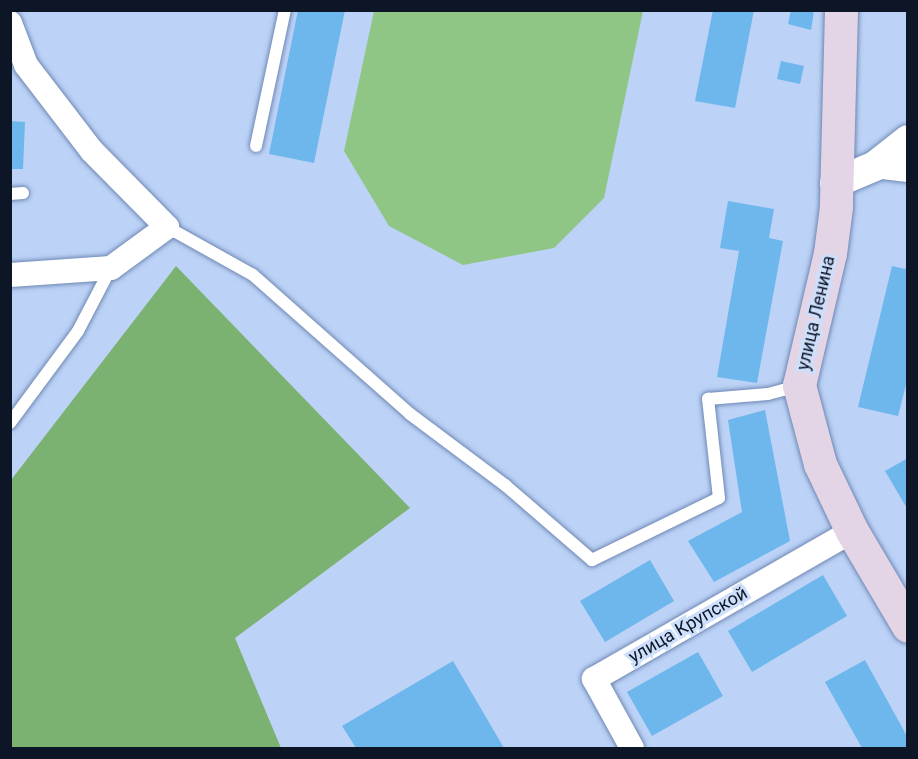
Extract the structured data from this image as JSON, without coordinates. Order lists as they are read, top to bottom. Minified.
{"streets":{"main road":["улица Ленина"],"street":["улица Крупской"]},"crossings":[["улица Ленина","улица Крупской"]]}
